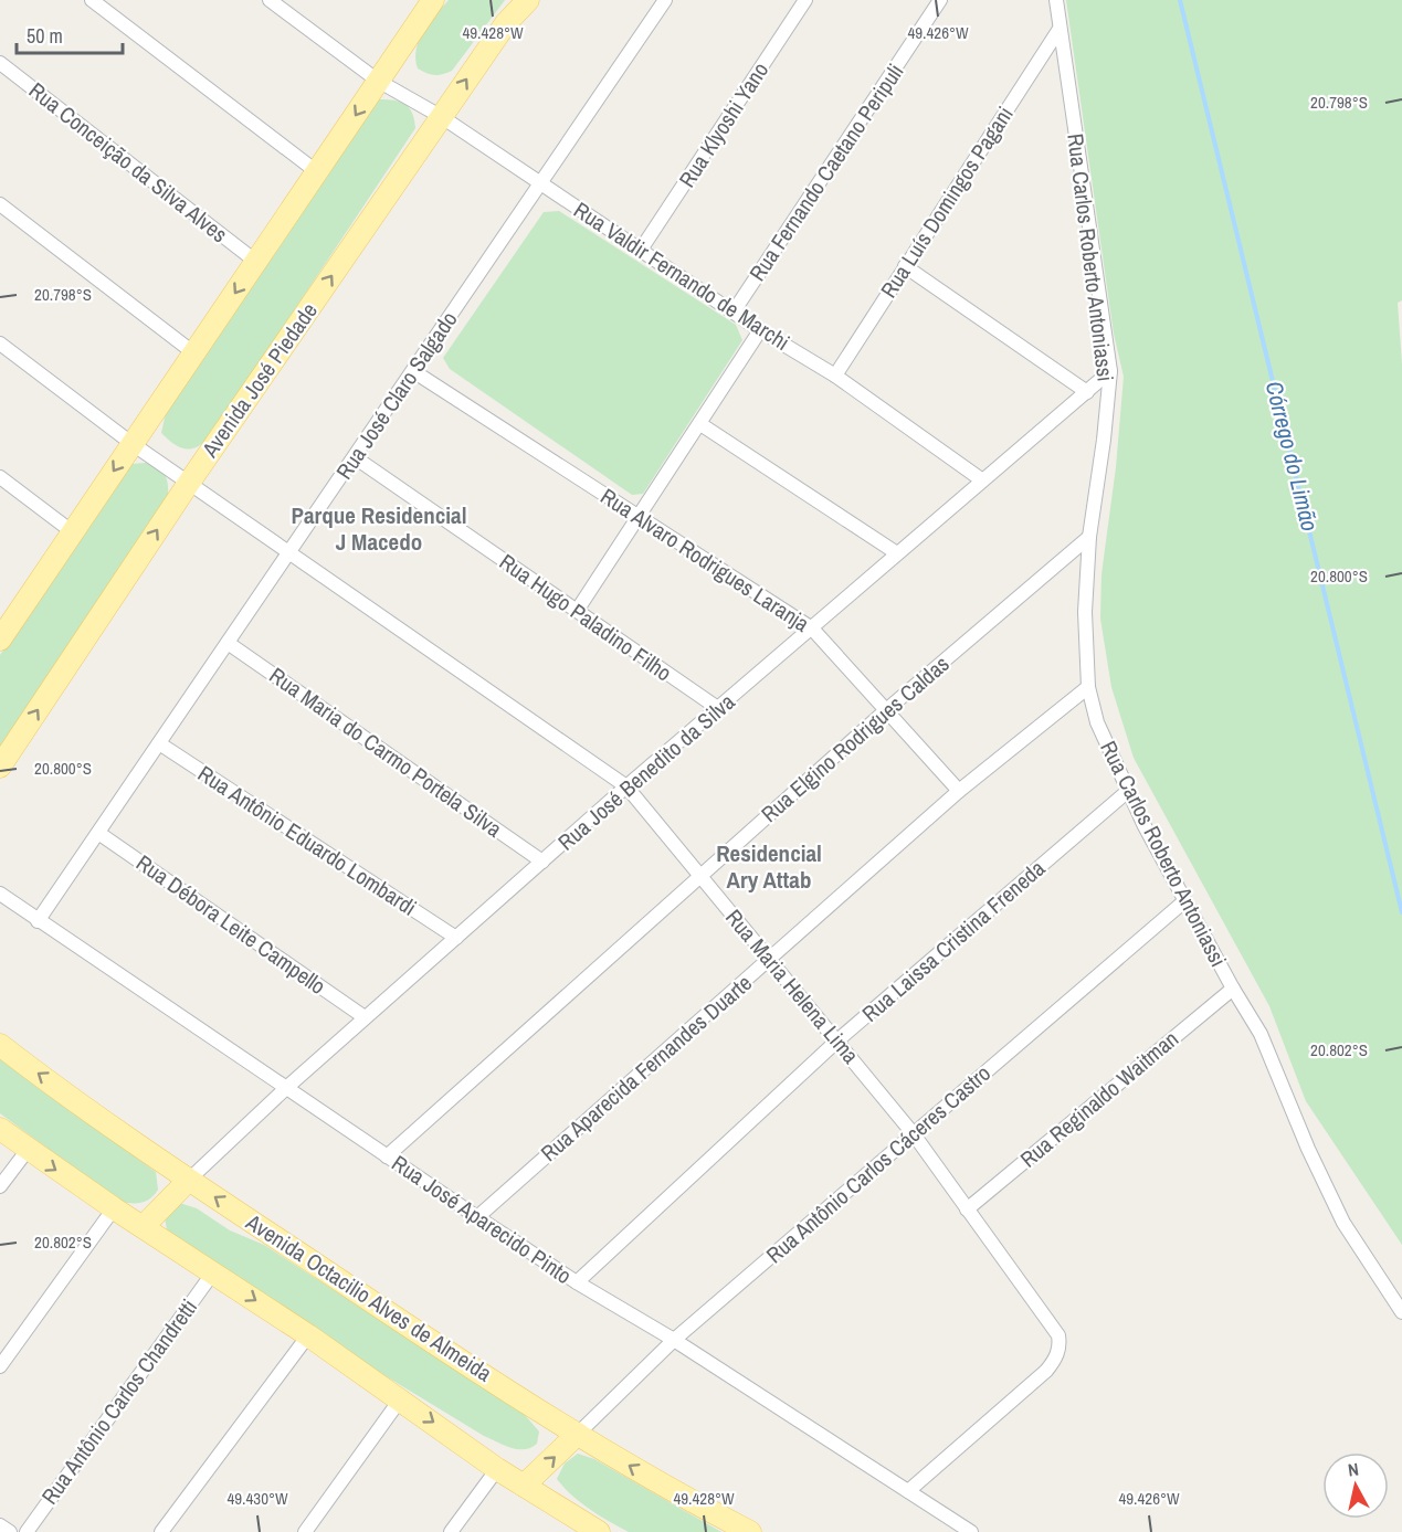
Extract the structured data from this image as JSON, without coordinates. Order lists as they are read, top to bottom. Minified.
{"streets":{"main road":["Avenida José Piedade","Avenida Octacilio Alves de Almeida"],"street":["Rua Klyoshi Yano","Rua Conceição da Silva Alves","Rua Fernando Caetano Peripuli","Rua Luís Domingos Pagani","Rua Carlos Roberto Antoniassi","Rua Valdir Fernando de Marchi","Rua José Claro Salgado","Rua Alvaro Rodrigues Laranja","Rua Hugo Paladino Filho","Rua Elgino Rodrigues Caldas","Rua Maria do Carmo Portela Silva","Rua José Benedito da Silva","Rua Antônio Eduardo Lombardi","Rua Débora Leite Campello","Rua Laissa Cristina Freneda","Rua Maria Helena Lima","Rua Aparecida Fernandes Duarte","Rua Reginaldo Waitman","Rua Antônio Carlos Cáceres Castro","Rua José Aparecido Pinto","Rua Antônio Carlos Chandretti"]},"crossings":[["Rua Klyoshi Yano","Rua Valdir Fernando de Marchi"],["Rua Fernando Caetano Peripuli","Rua Valdir Fernando de Marchi"],["Rua Luís Domingos Pagani","Rua Carlos Roberto Antoniassi"],["Rua Luís Domingos Pagani","Rua Valdir Fernando de Marchi"],["Rua Carlos Roberto Antoniassi","Rua Elgino Rodrigues Caldas"],["Rua Carlos Roberto Antoniassi","Rua José Benedito da Silva"],["Rua Carlos Roberto Antoniassi","Rua Laissa Cristina Freneda"],["Rua Carlos Roberto Antoniassi","Rua Aparecida Fernandes Duarte"],["Rua Carlos Roberto Antoniassi","Rua Reginaldo Waitman"],["Rua Carlos Roberto Antoniassi","Rua Antônio Carlos Cáceres Castro"],["Rua Valdir Fernando de Marchi","Avenida José Piedade"],["Rua Valdir Fernando de Marchi","Rua José Claro Salgado"],["Rua Valdir Fernando de Marchi","Rua José Benedito da Silva"],["Avenida José Piedade","Rua Maria Helena Lima"],["Rua José Claro Salgado","Rua Alvaro Rodrigues Laranja"],["Rua José Claro Salgado","Rua Hugo Paladino Filho"],["Rua José Claro Salgado","Rua Maria do Carmo Portela Silva"],["Rua José Claro Salgado","Rua Antônio Eduardo Lombardi"],["Rua José Claro Salgado","Rua Débora Leite Campello"],["Rua José Claro Salgado","Rua Maria Helena Lima"],["Rua José Claro Salgado","Rua José Aparecido Pinto"],["Rua Alvaro Rodrigues Laranja","Rua Elgino Rodrigues Caldas"],["Rua Alvaro Rodrigues Laranja","Rua José Benedito da Silva"],["Rua Alvaro Rodrigues Laranja","Rua Aparecida Fernandes Duarte"],["Rua Hugo Paladino Filho","Rua José Benedito da Silva"],["Rua Elgino Rodrigues Caldas","Rua Maria Helena Lima"],["Rua Elgino Rodrigues Caldas","Rua José Aparecido Pinto"],["Rua Maria do Carmo Portela Silva","Rua José Benedito da Silva"],["Rua José Benedito da Silva","Rua Antônio Eduardo Lombardi"],["Rua José Benedito da Silva","Rua Débora Leite Campello"],["Rua José Benedito da Silva","Rua Maria Helena Lima"],["Rua José Benedito da Silva","Rua José Aparecido Pinto"],["Rua José Benedito da Silva","Avenida Octacilio Alves de Almeida"],["Rua Laissa Cristina Freneda","Rua Maria Helena Lima"],["Rua Laissa Cristina Freneda","Rua José Aparecido Pinto"],["Rua Maria Helena Lima","Rua Aparecida Fernandes Duarte"],["Rua Maria Helena Lima","Rua Reginaldo Waitman"],["Rua Maria Helena Lima","Rua Antônio Carlos Cáceres Castro"],["Rua Maria Helena Lima","Rua José Aparecido Pinto"],["Rua Aparecida Fernandes Duarte","Rua José Aparecido Pinto"],["Rua Antônio Carlos Cáceres Castro","Rua José Aparecido Pinto"],["Rua Antônio Carlos Cáceres Castro","Avenida Octacilio Alves de Almeida"]],"districts":["Parque Residencial J Macedo","Residencial Ary Attab"],"water":["Córrego do Limão"],"scale_bar":"50 m","north":"top","coordinates":["49.428°W","49.426°W","20.798°S","20.800°S","20.802°S","49.430°W"]}
